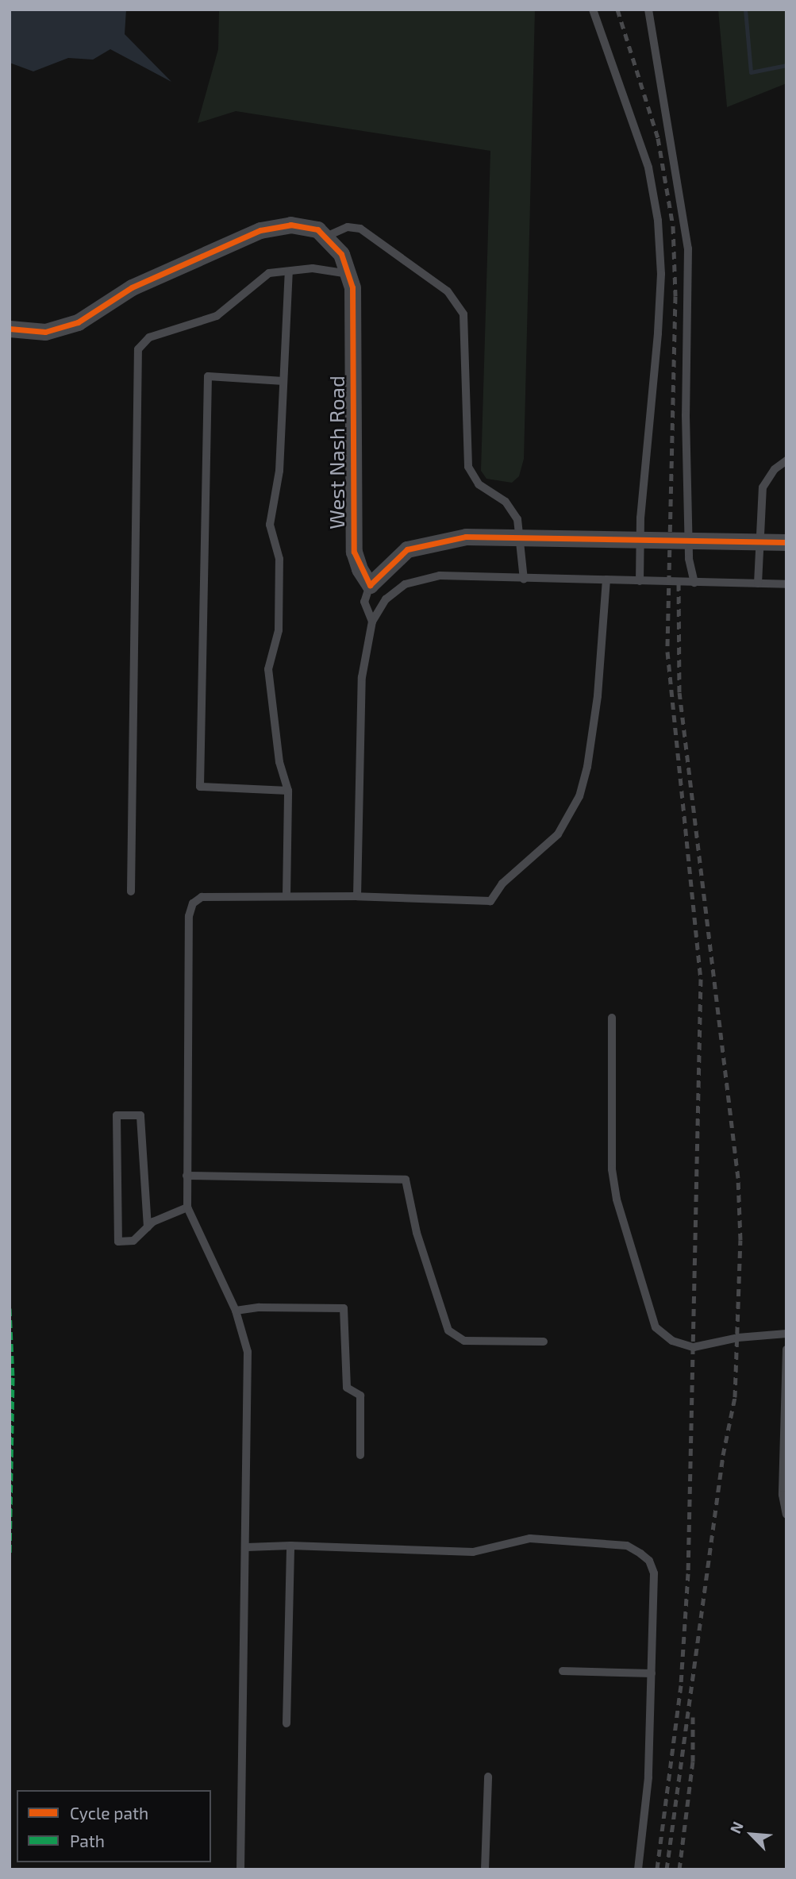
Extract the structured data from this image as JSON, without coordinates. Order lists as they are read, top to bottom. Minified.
{"streets":{"street":["West Nash Road"]},"legend":["Cycle path","Path"],"north":"top left"}
